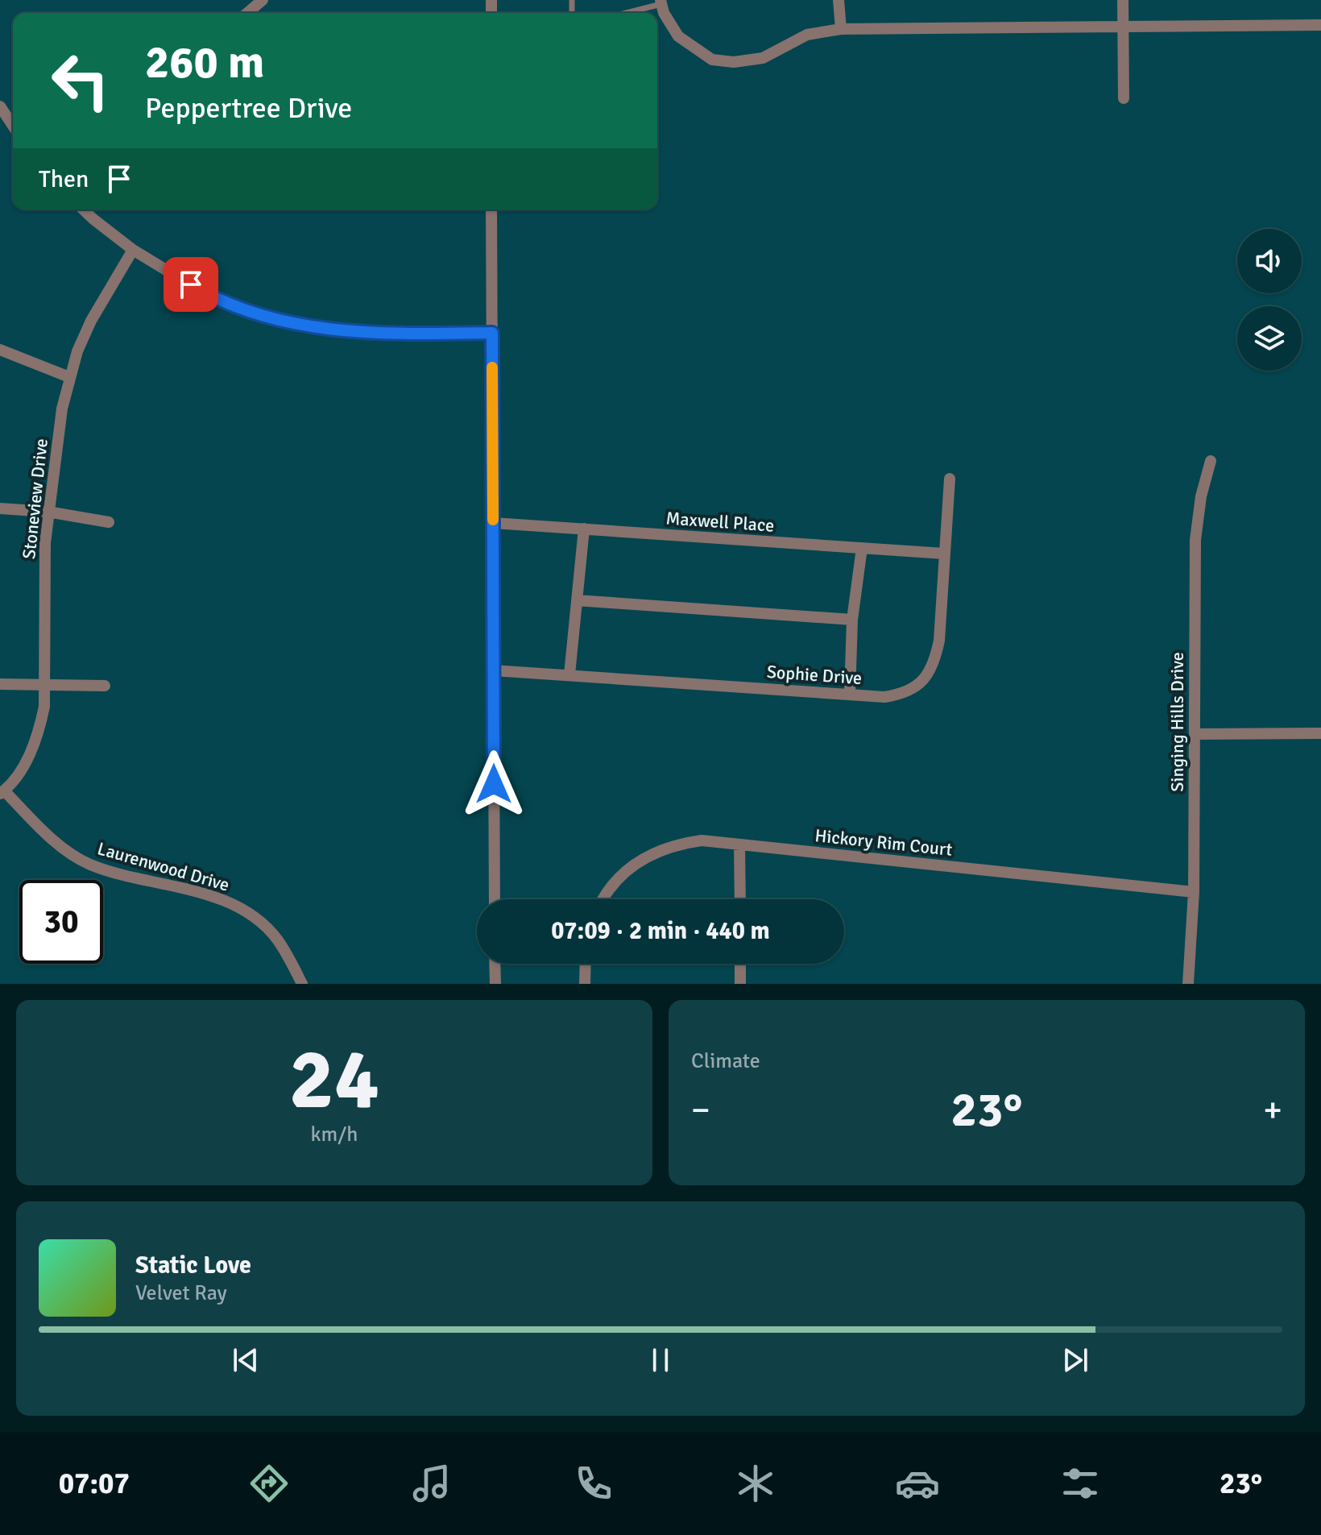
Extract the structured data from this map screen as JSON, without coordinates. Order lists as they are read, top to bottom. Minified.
{"streets":{"street":["Stoneview Drive","Maxwell Place","Sophie Drive","Singing Hills Drive","Hickory Rim Court","Laurenwood Drive"]},"crossings":[["Stoneview Drive","Laurenwood Drive"],["Maxwell Place","Sophie Drive"],["Singing Hills Drive","Hickory Rim Court"]],"page":{"turn":["260 m","Peppertree Drive"],"then":"Then","limit":"30","trip":"07:09 · 2 min · 440 m","tile":[["24","km/h"],"Climate"],"heat":["−","23°","+"],"song":["Static Love","Velvet Ray"],"tabs":["07:07","23°"]}}
